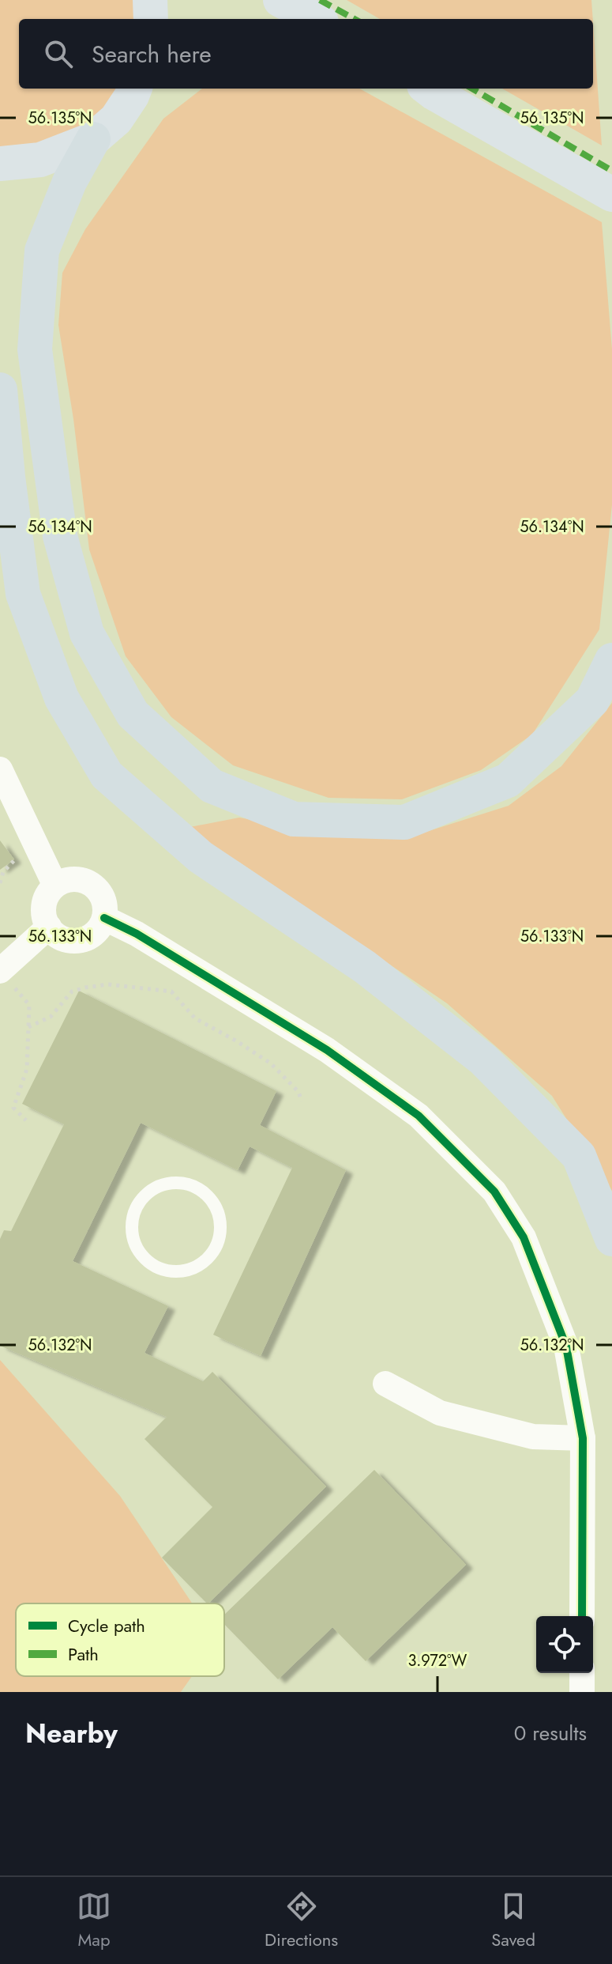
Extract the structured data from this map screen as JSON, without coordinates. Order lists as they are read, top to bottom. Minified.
{"legend":["Cycle path","Path"],"page":{"search":"Search here","heading":["Nearby","0 results"],"nav":["Map","Directions","Saved"]},"coordinates":["56.135°N","56.134°N","56.133°N","56.132°N","3.972°W"]}
